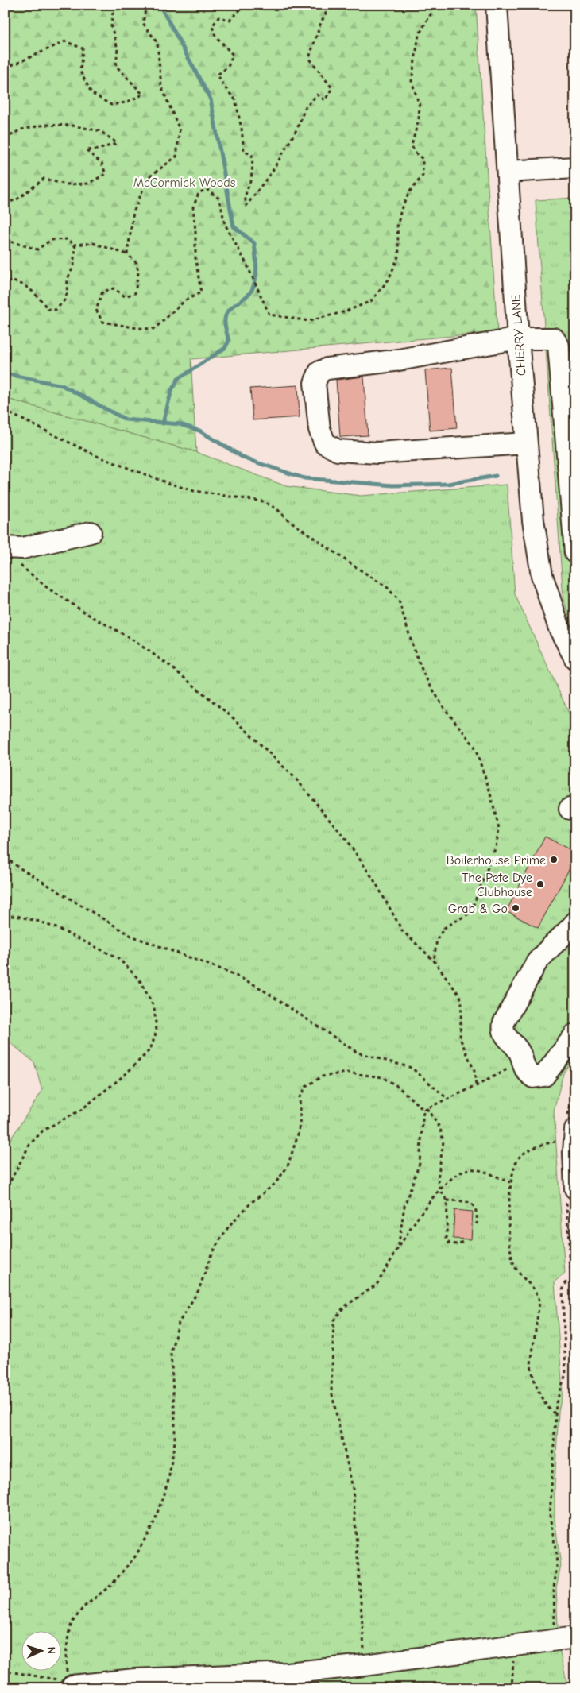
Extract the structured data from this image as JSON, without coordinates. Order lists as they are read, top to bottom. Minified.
{"streets":{"street":["CHERRY LANE"]},"parks":["McCormick Woods"],"places":["Boilerhouse Prime","The Pete Dye Clubhouse","Grab & Go"],"north":"right"}
